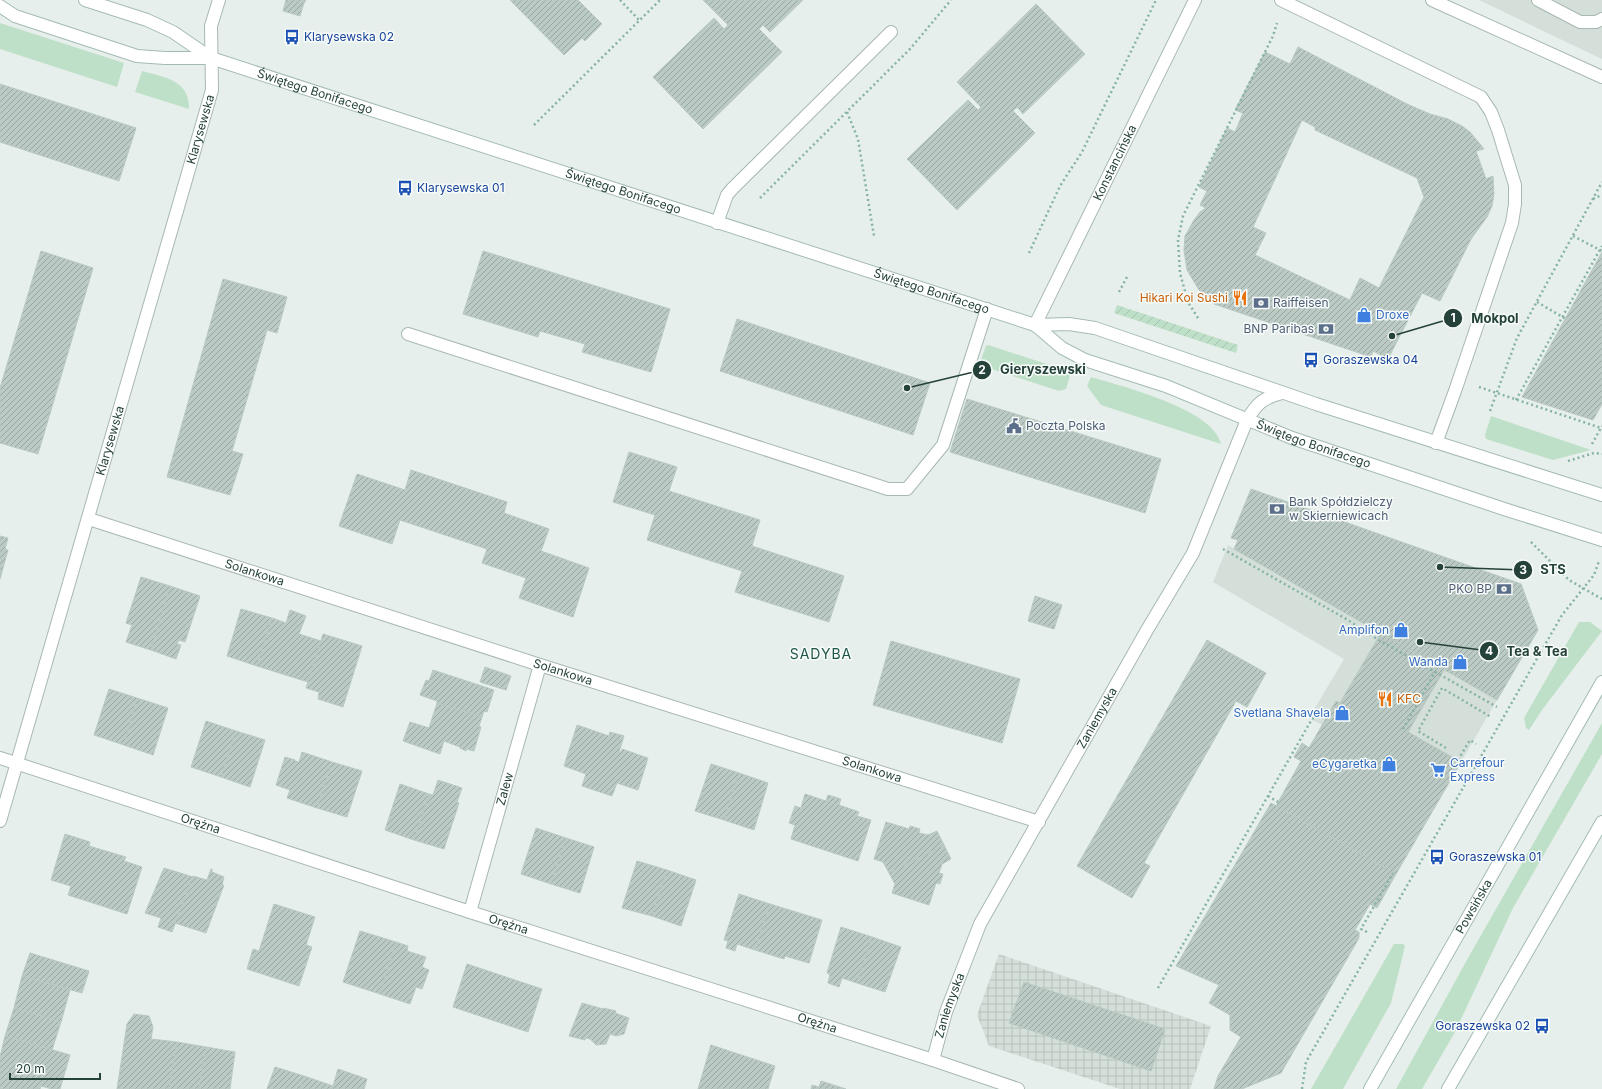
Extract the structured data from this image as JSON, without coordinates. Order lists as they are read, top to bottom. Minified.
{"streets":{"street":["Świętego Bonifacego","Klarysewska","Konstancińska","Solankowa","Zaniemyska","Zalew","Orężna","Powsińska"]},"crossings":[["Świętego Bonifacego","Klarysewska"],["Świętego Bonifacego","Konstancińska"],["Świętego Bonifacego","Zaniemyska"],["Klarysewska","Solankowa"],["Klarysewska","Orężna"],["Solankowa","Zaniemyska"],["Solankowa","Zalew"],["Zaniemyska","Orężna"],["Zalew","Orężna"]],"districts":["SADYBA"],"places":{"bus stop":["Klarysewska 02","Klarysewska 01","Goraszewska 04","Goraszewska 01","Goraszewska 02"],"restaurant":["Hikari Koi Sushi","KFC"],"bank":["Raiffeisen","BNP Paribas","Bank Spółdzielczy w Skierniewicach","PKO BP"],"shop":["Droxe","Amplifon","Wanda","Svetlana Shavela","eCygaretka"],"other":["Mokpol","Gieryszewski","STS","Tea & Tea"],"public building":["Poczta Polska"],"supermarket":["Carrefour Express"]},"scale_bar":"20 m"}
